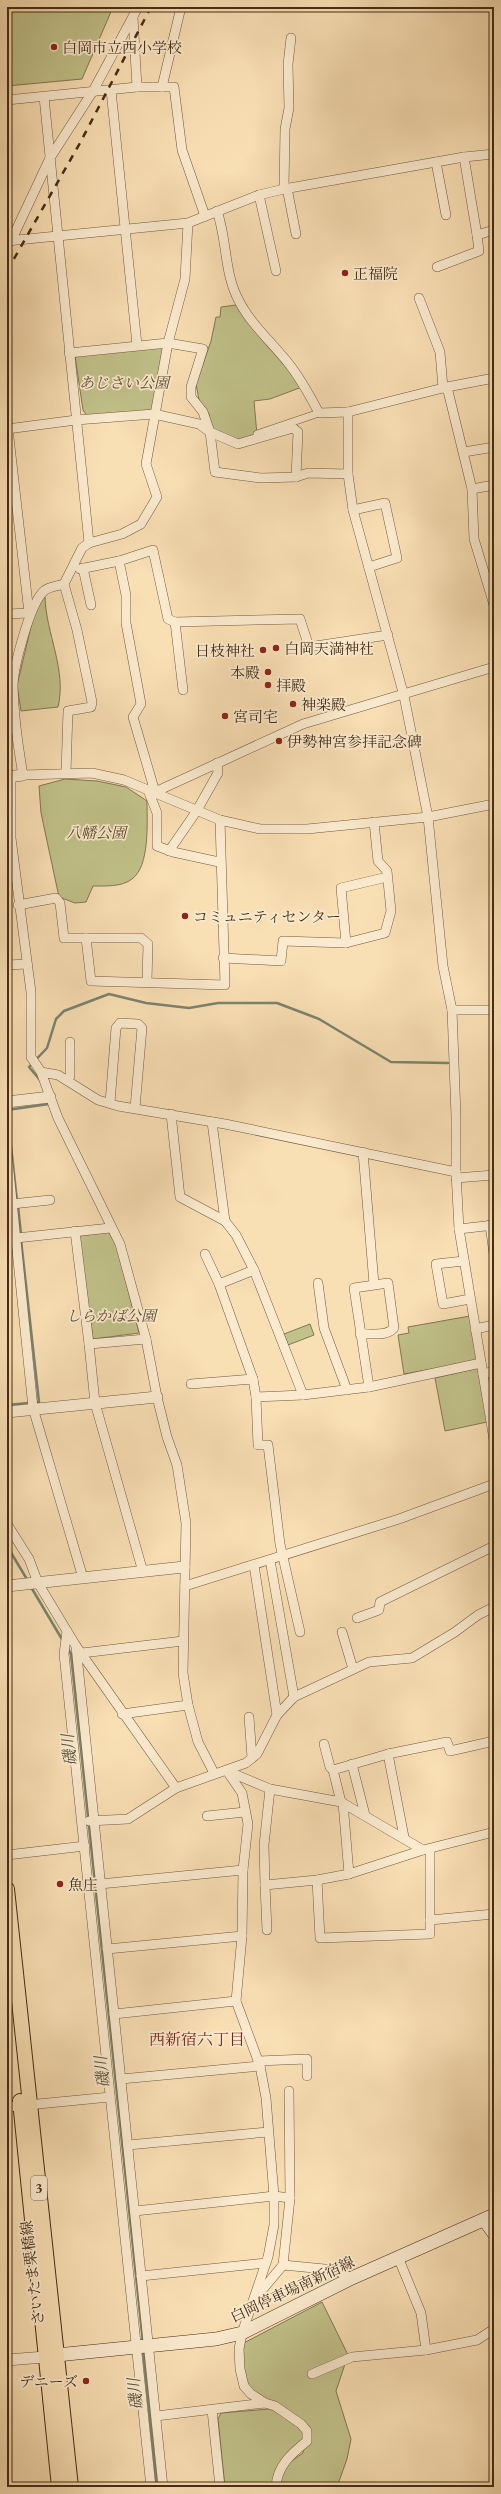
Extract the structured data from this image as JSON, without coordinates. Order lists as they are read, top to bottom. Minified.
{"streets":{"main road":["3","さいたま栗橋線","白岡停車場南新宿線"]},"crossings":[["さいたま栗橋線","白岡停車場南新宿線"]],"districts":["西新宿六丁目"],"water":["磯川"],"parks":["あじさい公園","八幡公園","しらかば公園"],"places":["白岡市立西小学校","正福院","白岡天満神社","日枝神社","本殿","拝殿","神楽殿","宮司宅","伊勢神宮参拝記念碑","コミュニティセンター","魚庄","デニーズ"]}
